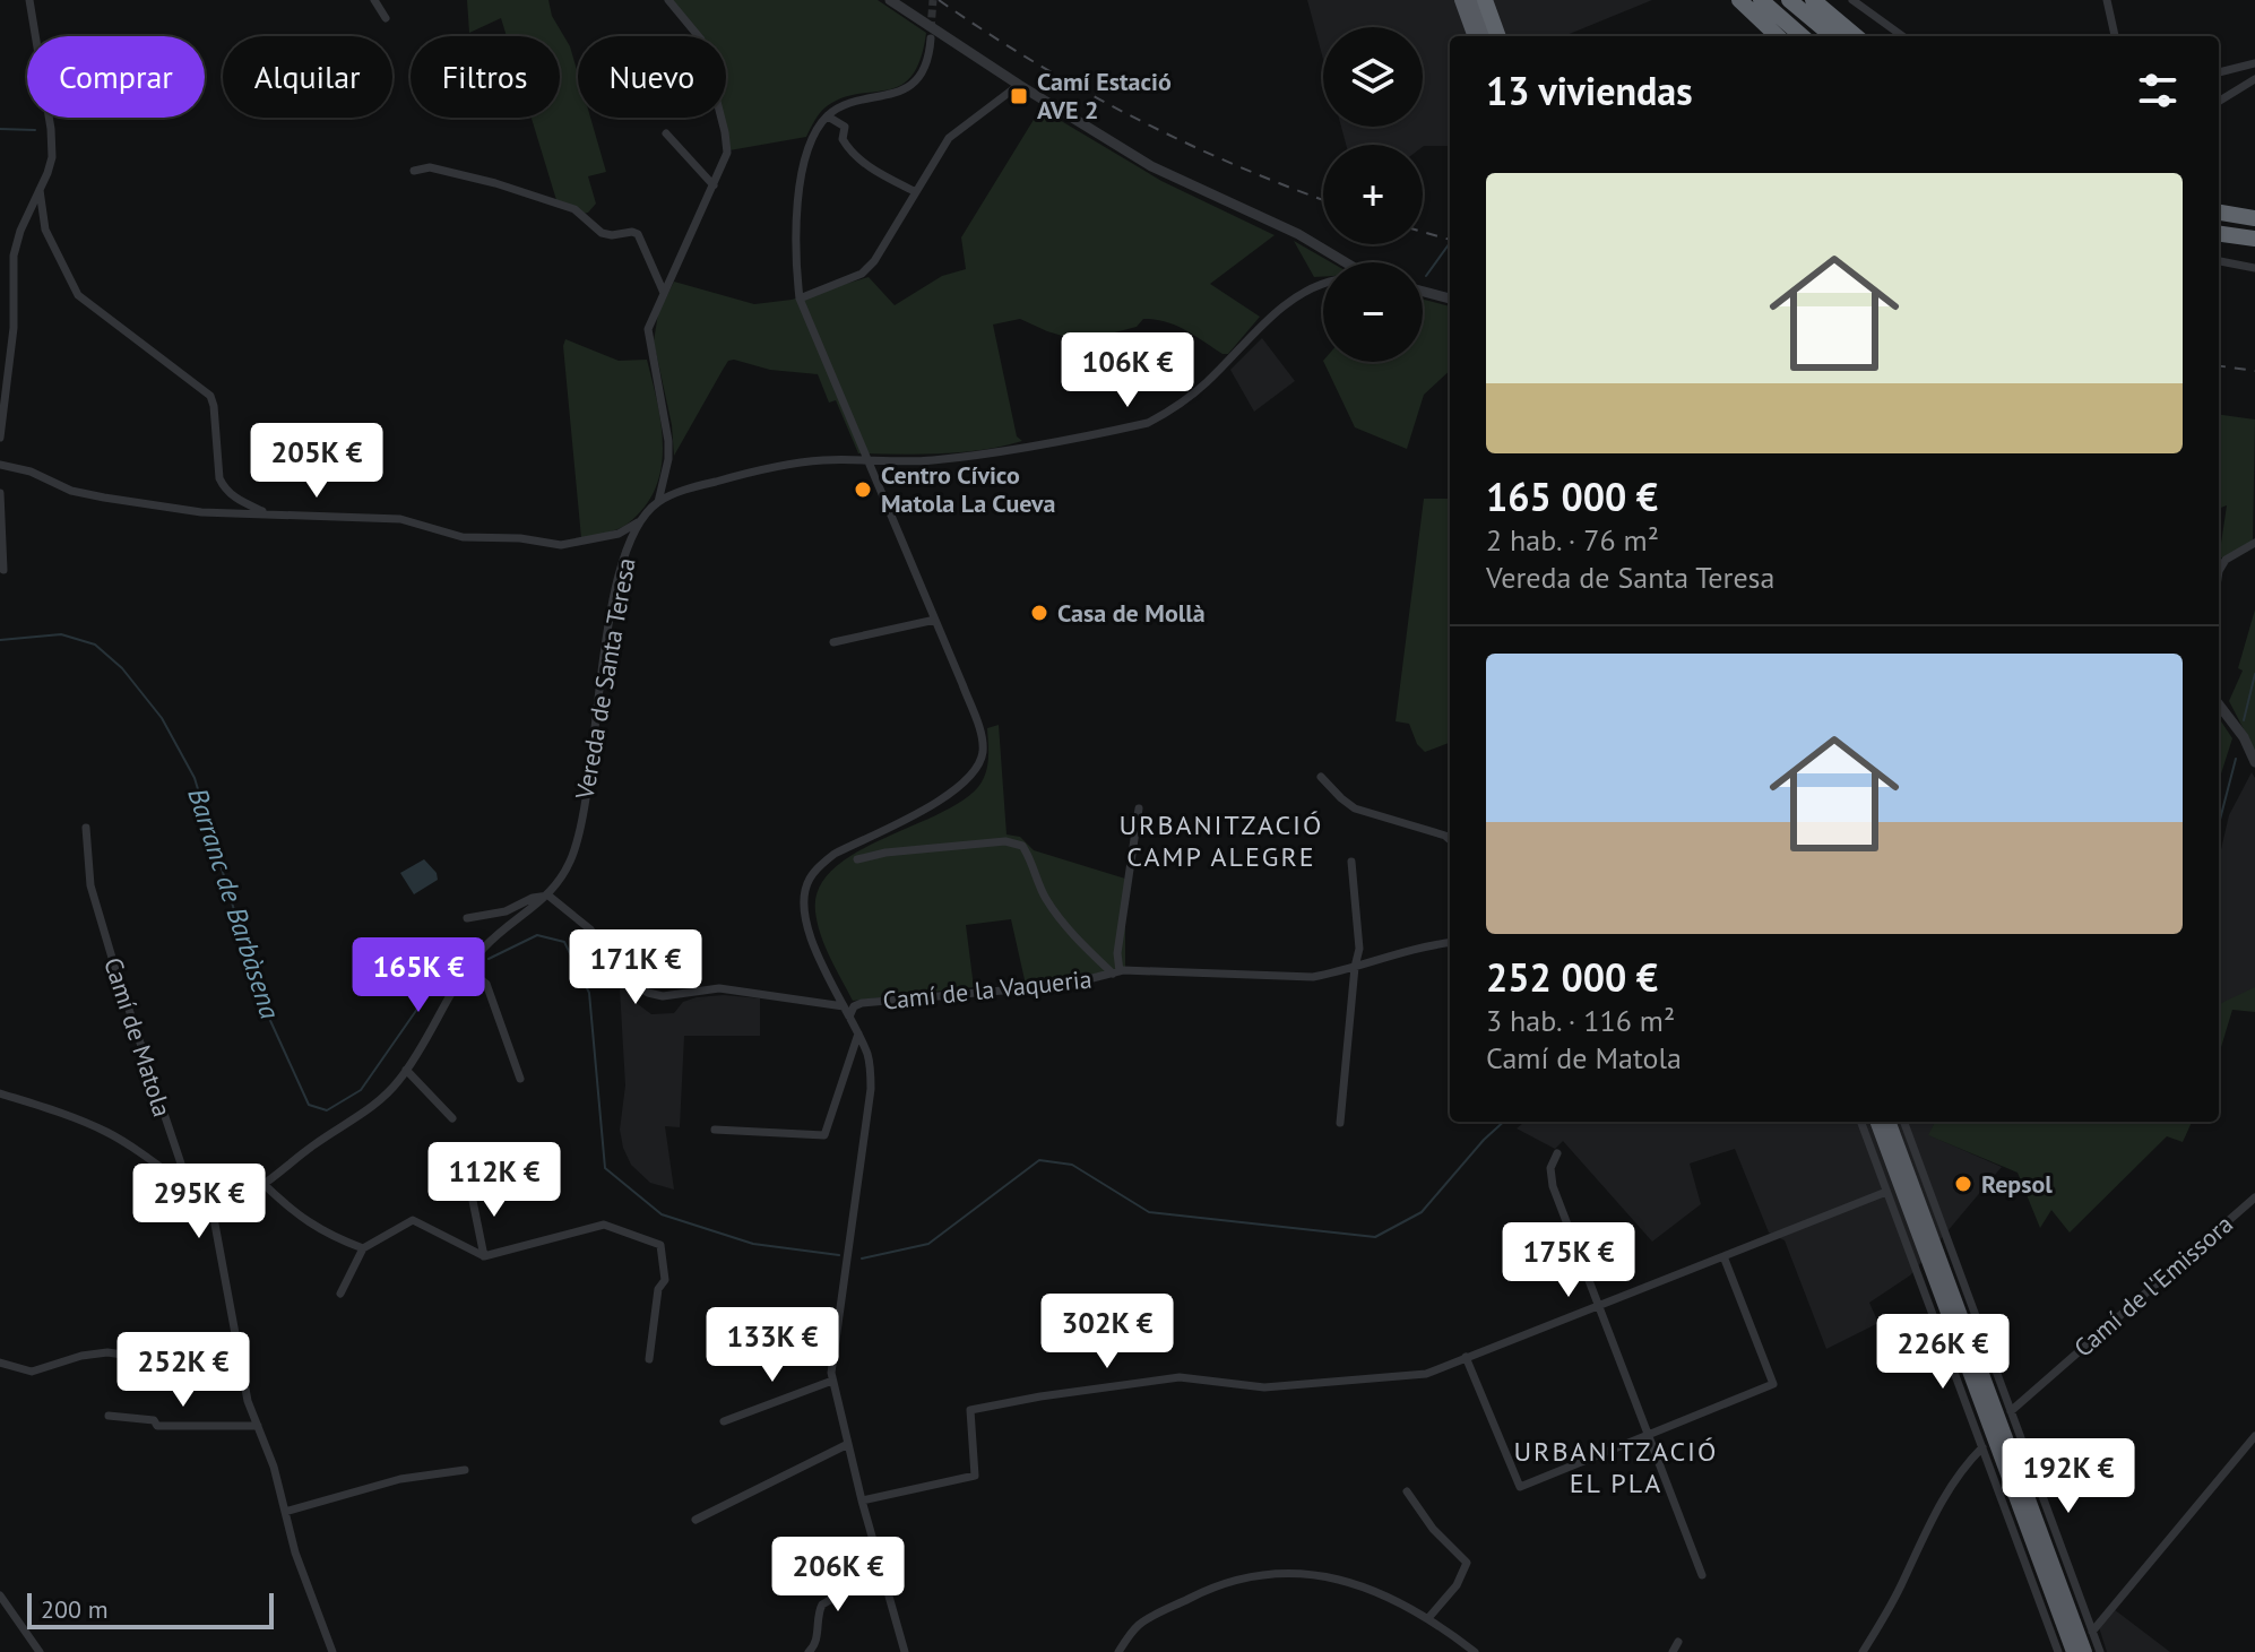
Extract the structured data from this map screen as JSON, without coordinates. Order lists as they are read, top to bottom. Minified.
{"streets":{"street":["Vereda de Santa Teresa","Camí de la Vaqueria","Camí de Matola","Camí de l'Emissora"]},"crossings":[["Vereda de Santa Teresa","Camí de Matola"]],"districts":["URBANITZACIÓ CAMP ALEGRE","URBANITZACIÓ EL PLA"],"water":["Barranc de Barbàsena"],"places":{"transit":["Camí Estació AVE 2"],"other":["Centro Cívico Matola La Cueva","Casa de Mollà","Repsol"]},"scale_bar":"200 m","page":{"map_buttons":["+","−"],"chip":["Comprar","Alquilar","Filtros","Nuevo"],"heading":"13 viviendas","list":[{"name":"165 000 €","note":"2 hab. · 76 m² · Vereda de Santa Teresa"},{"name":"252 000 €","note":"3 hab. · 116 m² · Camí de Matola"}],"price":["106K €","205K €","171K €","165K €","112K €","295K €","175K €","302K €","133K €","226K €","252K €","192K €","206K €"],"scale":"200 m"}}
